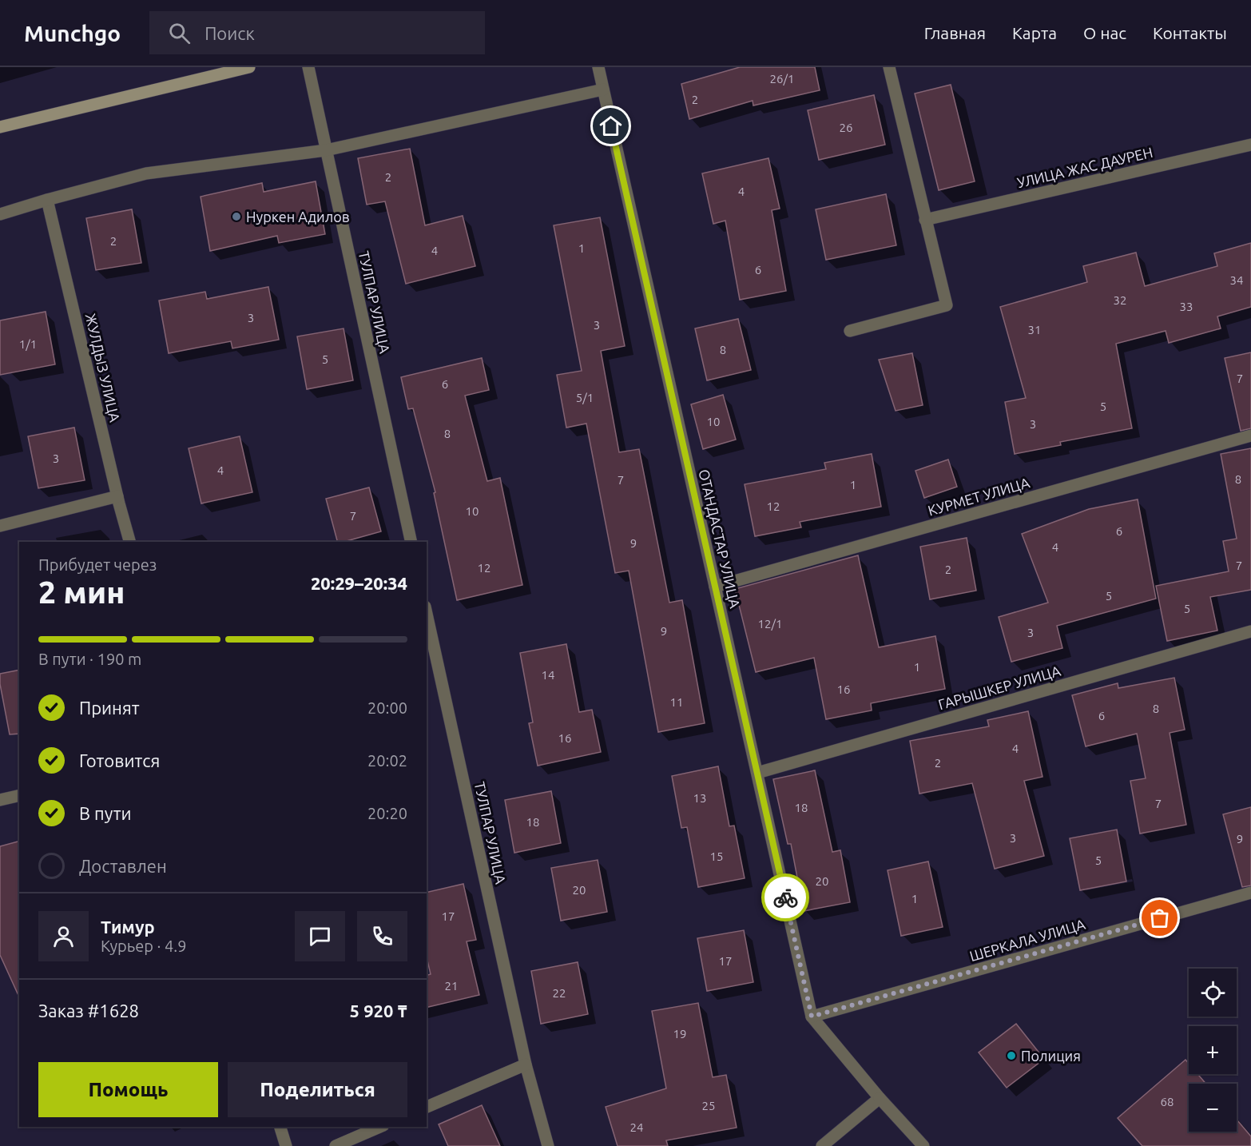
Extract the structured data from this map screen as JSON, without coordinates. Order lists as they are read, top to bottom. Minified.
{"streets":{"street":["УЛИЦА ЖАС ДАУРЕН","ТУЛПАР УЛИЦА","ЖУЛДЫЗ УЛИЦА","КУРМЕТ УЛИЦА","ОТАНДАСТАР УЛИЦА","ГАРЫШКЕР УЛИЦА","ШЕРКАЛА УЛИЦА"]},"crossings":[["КУРМЕТ УЛИЦА","ОТАНДАСТАР УЛИЦА"],["ОТАНДАСТАР УЛИЦА","ГАРЫШКЕР УЛИЦА"],["ОТАНДАСТАР УЛИЦА","ШЕРКАЛА УЛИЦА"]],"places":["Нуркен Адилов","Полиция"],"house_numbers":["26/1","2","26","2","4","2","1","4","6","34","32","33","3","3","31","1/1","8","5","7","6","5/1","5","10","3","8","3","4","8","7","1","12","10","7","6","9","4","7","12","2","5","5","12/1","9","3","1","14","16","11","8","6","16","4","2","13","7","18","18","3","9","15","5","20","20","1","17","17","21","22","19","68","25","24"],"page":{"header":"Munchgo","search":"Поиск","nav":["Главная","Карта","О нас","Контакты"],"heading":["2 мин","Прибудет через","20:29–20:34"],"panel":["Тимур","Курьер · 4.9","Заказ #1628","5 920 ₸"],"bar":"В пути · 190 m","list":[["Принят","20:00"],["Готовится","20:02"],["В пути","20:20"],"Доставлен"],"map_buttons":["+","−"],"buttons":["Помощь","Поделиться"]}}
